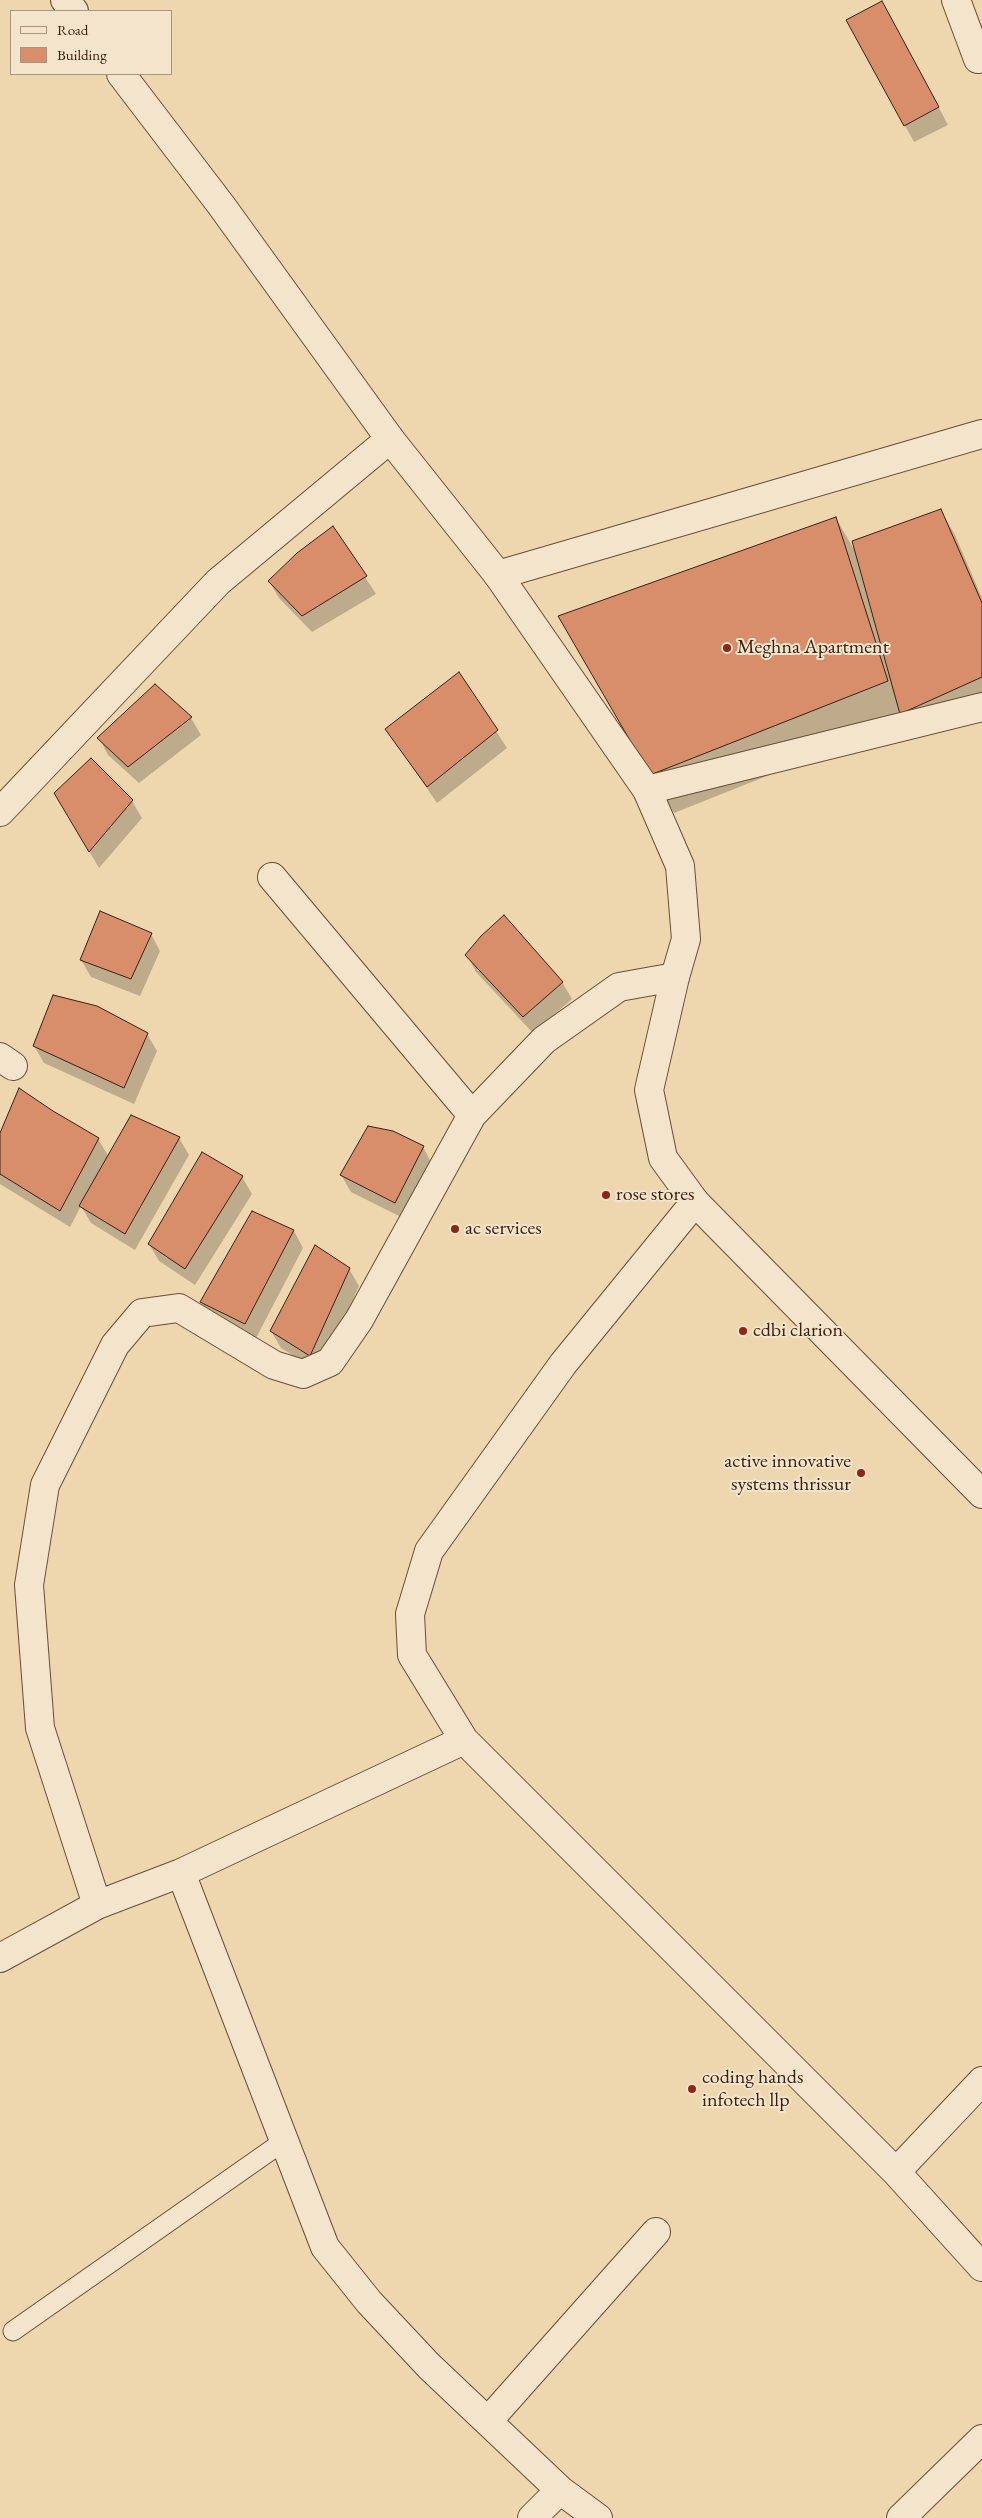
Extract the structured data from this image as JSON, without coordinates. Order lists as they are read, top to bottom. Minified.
{"places":["Meghna Apartment","rose stores","ac services","cdbi clarion","active innovative systems thrissur","coding hands infotech llp"],"legend":["Road","Building"]}
